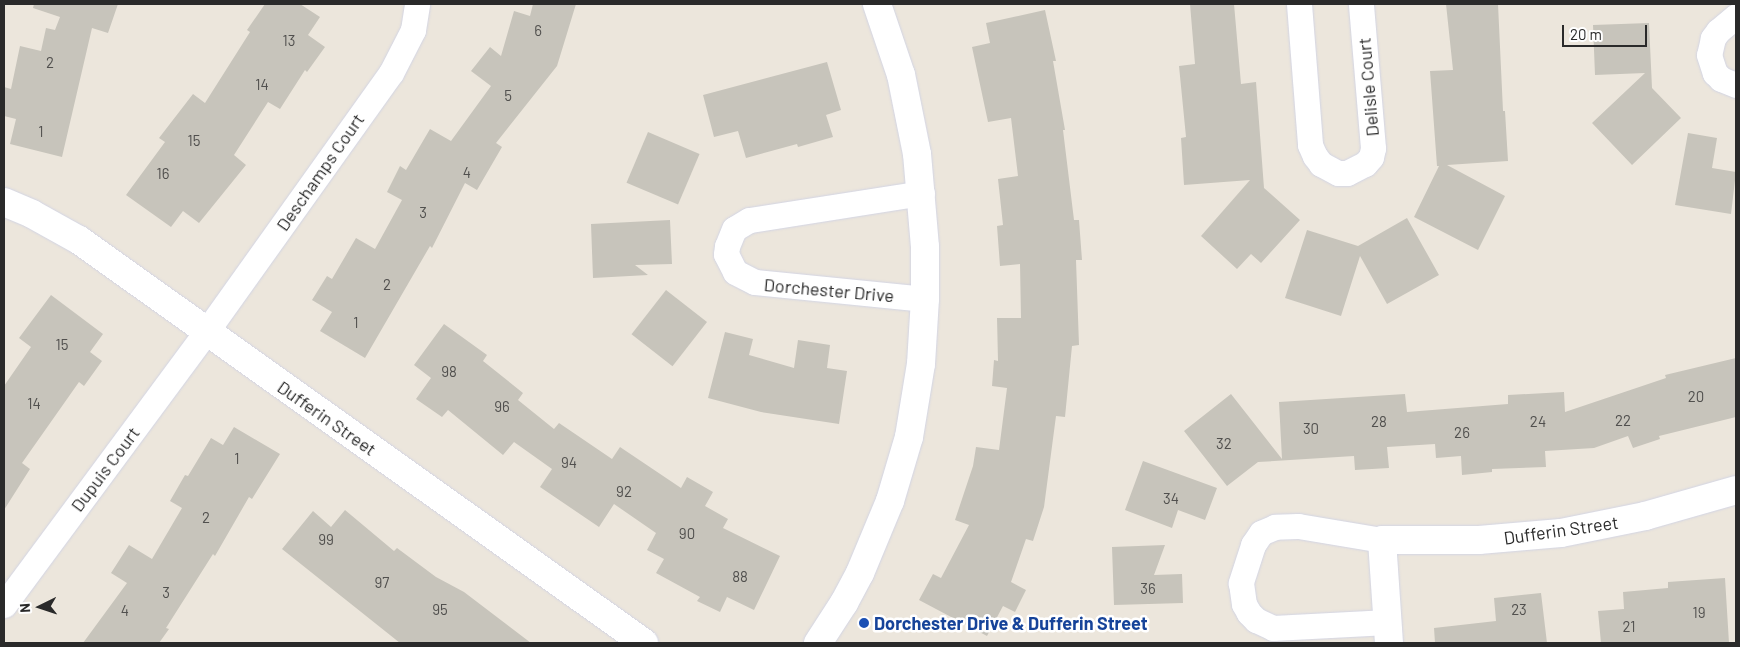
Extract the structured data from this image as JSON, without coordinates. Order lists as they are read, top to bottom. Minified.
{"streets":{"street":["Delisle Court","Deschamps Court","Dorchester Drive","Dufferin Street","Dupuis Court"]},"crossings":[["Deschamps Court","Dufferin Street"],["Deschamps Court","Dupuis Court"],["Dufferin Street","Dupuis Court"]],"places":["Dorchester Drive & Dufferin Street"],"house_numbers":["6","13","2","14","5","1","15","4","16","3","2","1","15","98","20","14","96","22","28","24","30","26","32","1","94","92","34","2","90","99","88","97","36","3","95","23","4","19","21"],"scale_bar":"20 m","north":"left"}
